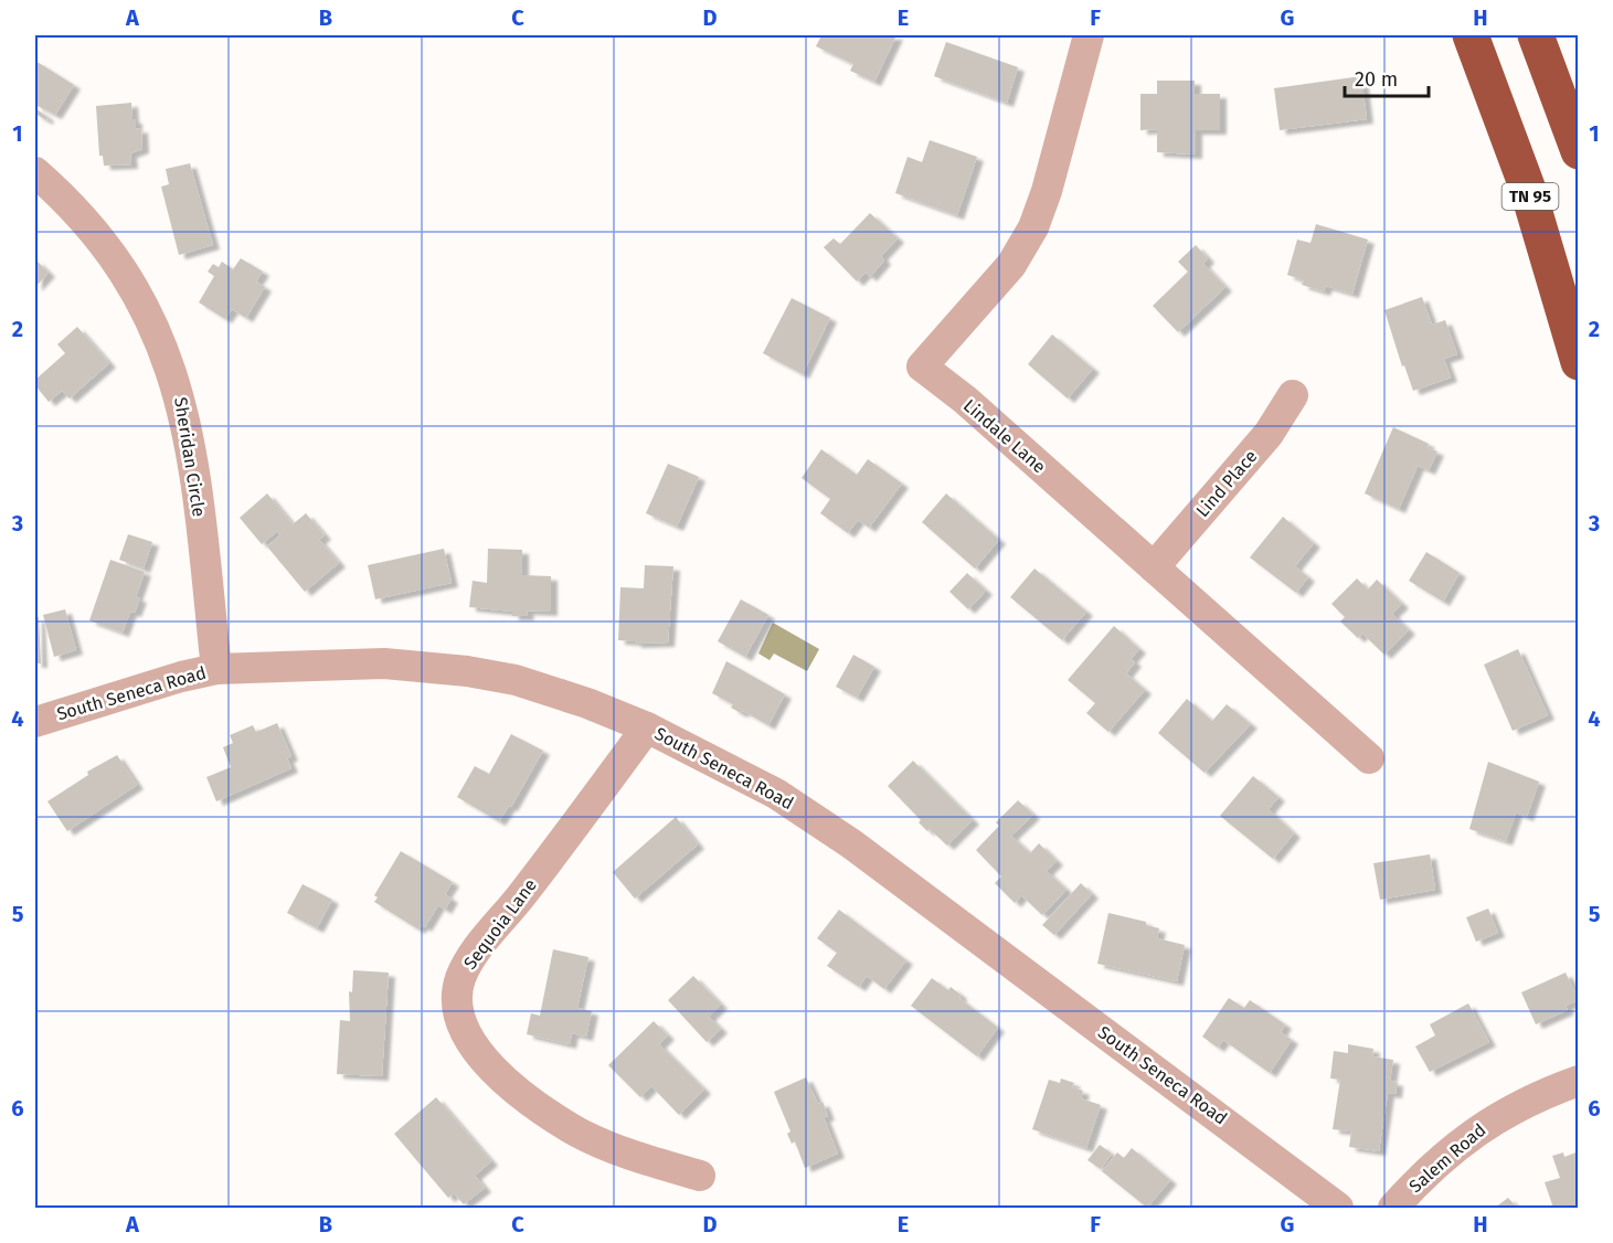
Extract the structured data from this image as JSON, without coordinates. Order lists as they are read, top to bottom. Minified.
{"streets":{"highway":["TN 95"],"street":["Lindale Lane","Sheridan Circle","Lind Place","South Seneca Road","Sequoia Lane","Salem Road"]},"crossings":[["Lindale Lane","Lind Place"],["Sheridan Circle","South Seneca Road"],["South Seneca Road","Sequoia Lane"]],"scale_bar":"20 m","grid":{"columns":["A","B","C","D","E","F","G","H"],"rows":["1","2","3","4","5","6"]}}
